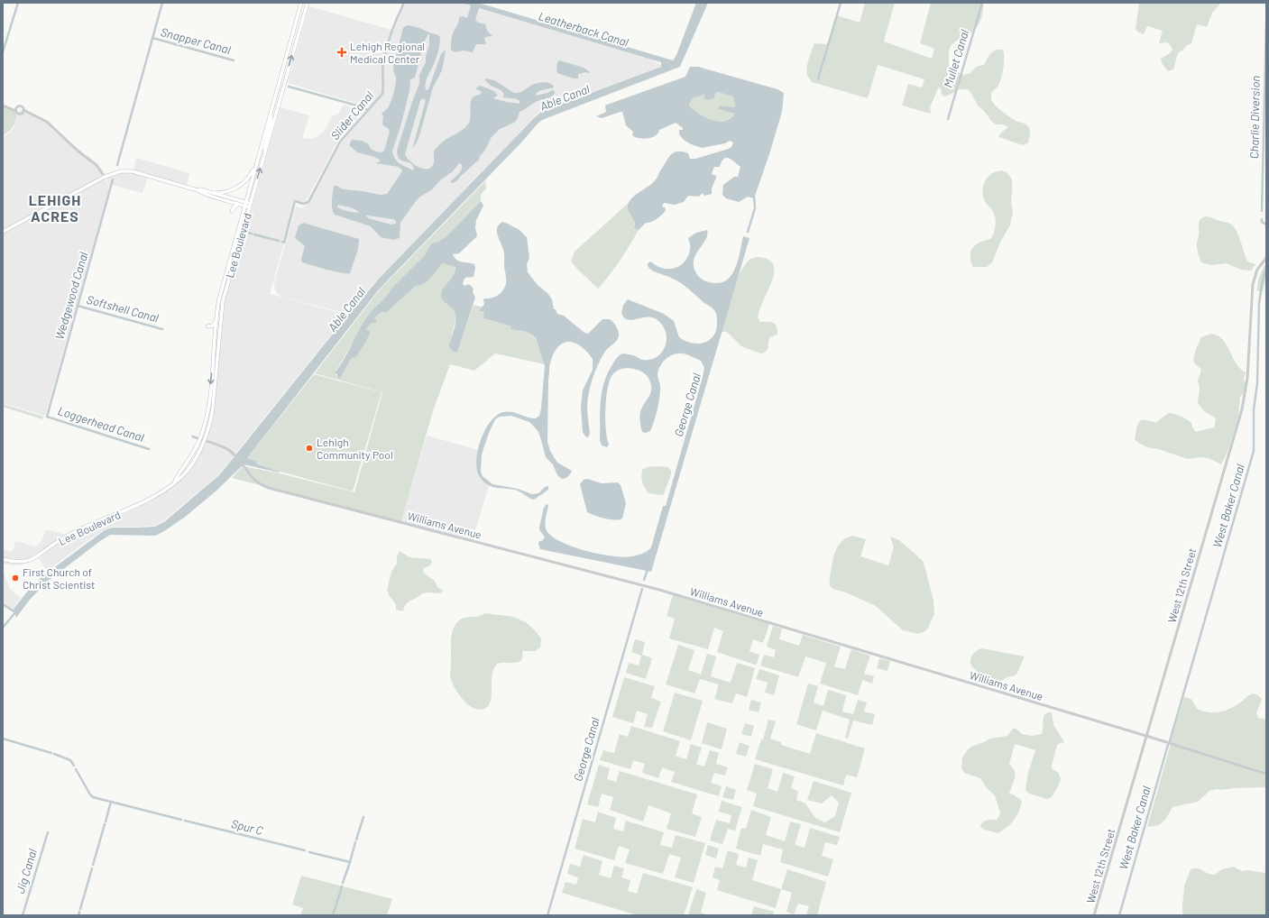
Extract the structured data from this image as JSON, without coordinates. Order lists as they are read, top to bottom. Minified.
{"streets":{"main road":["Lee Boulevard"],"street":["Williams Avenue","West 12th Street"]},"crossings":[["Lee Boulevard","Williams Avenue"],["Williams Avenue","West 12th Street"]],"districts":["LEHIGH ACRES"],"water":["Leatherback Canal","Snapper Canal","Mullet Canal","Able Canal","Slider Canal","Charlie Diversion","Wedgewood Canal","Softshell Canal","George Canal","Loggerhead Canal","West Baker Canal","Spur C","Jig Canal"],"places":{"health":["Lehigh Regional Medical Center"],"other":["Lehigh Community Pool","First Church of Christ Scientist"]}}
